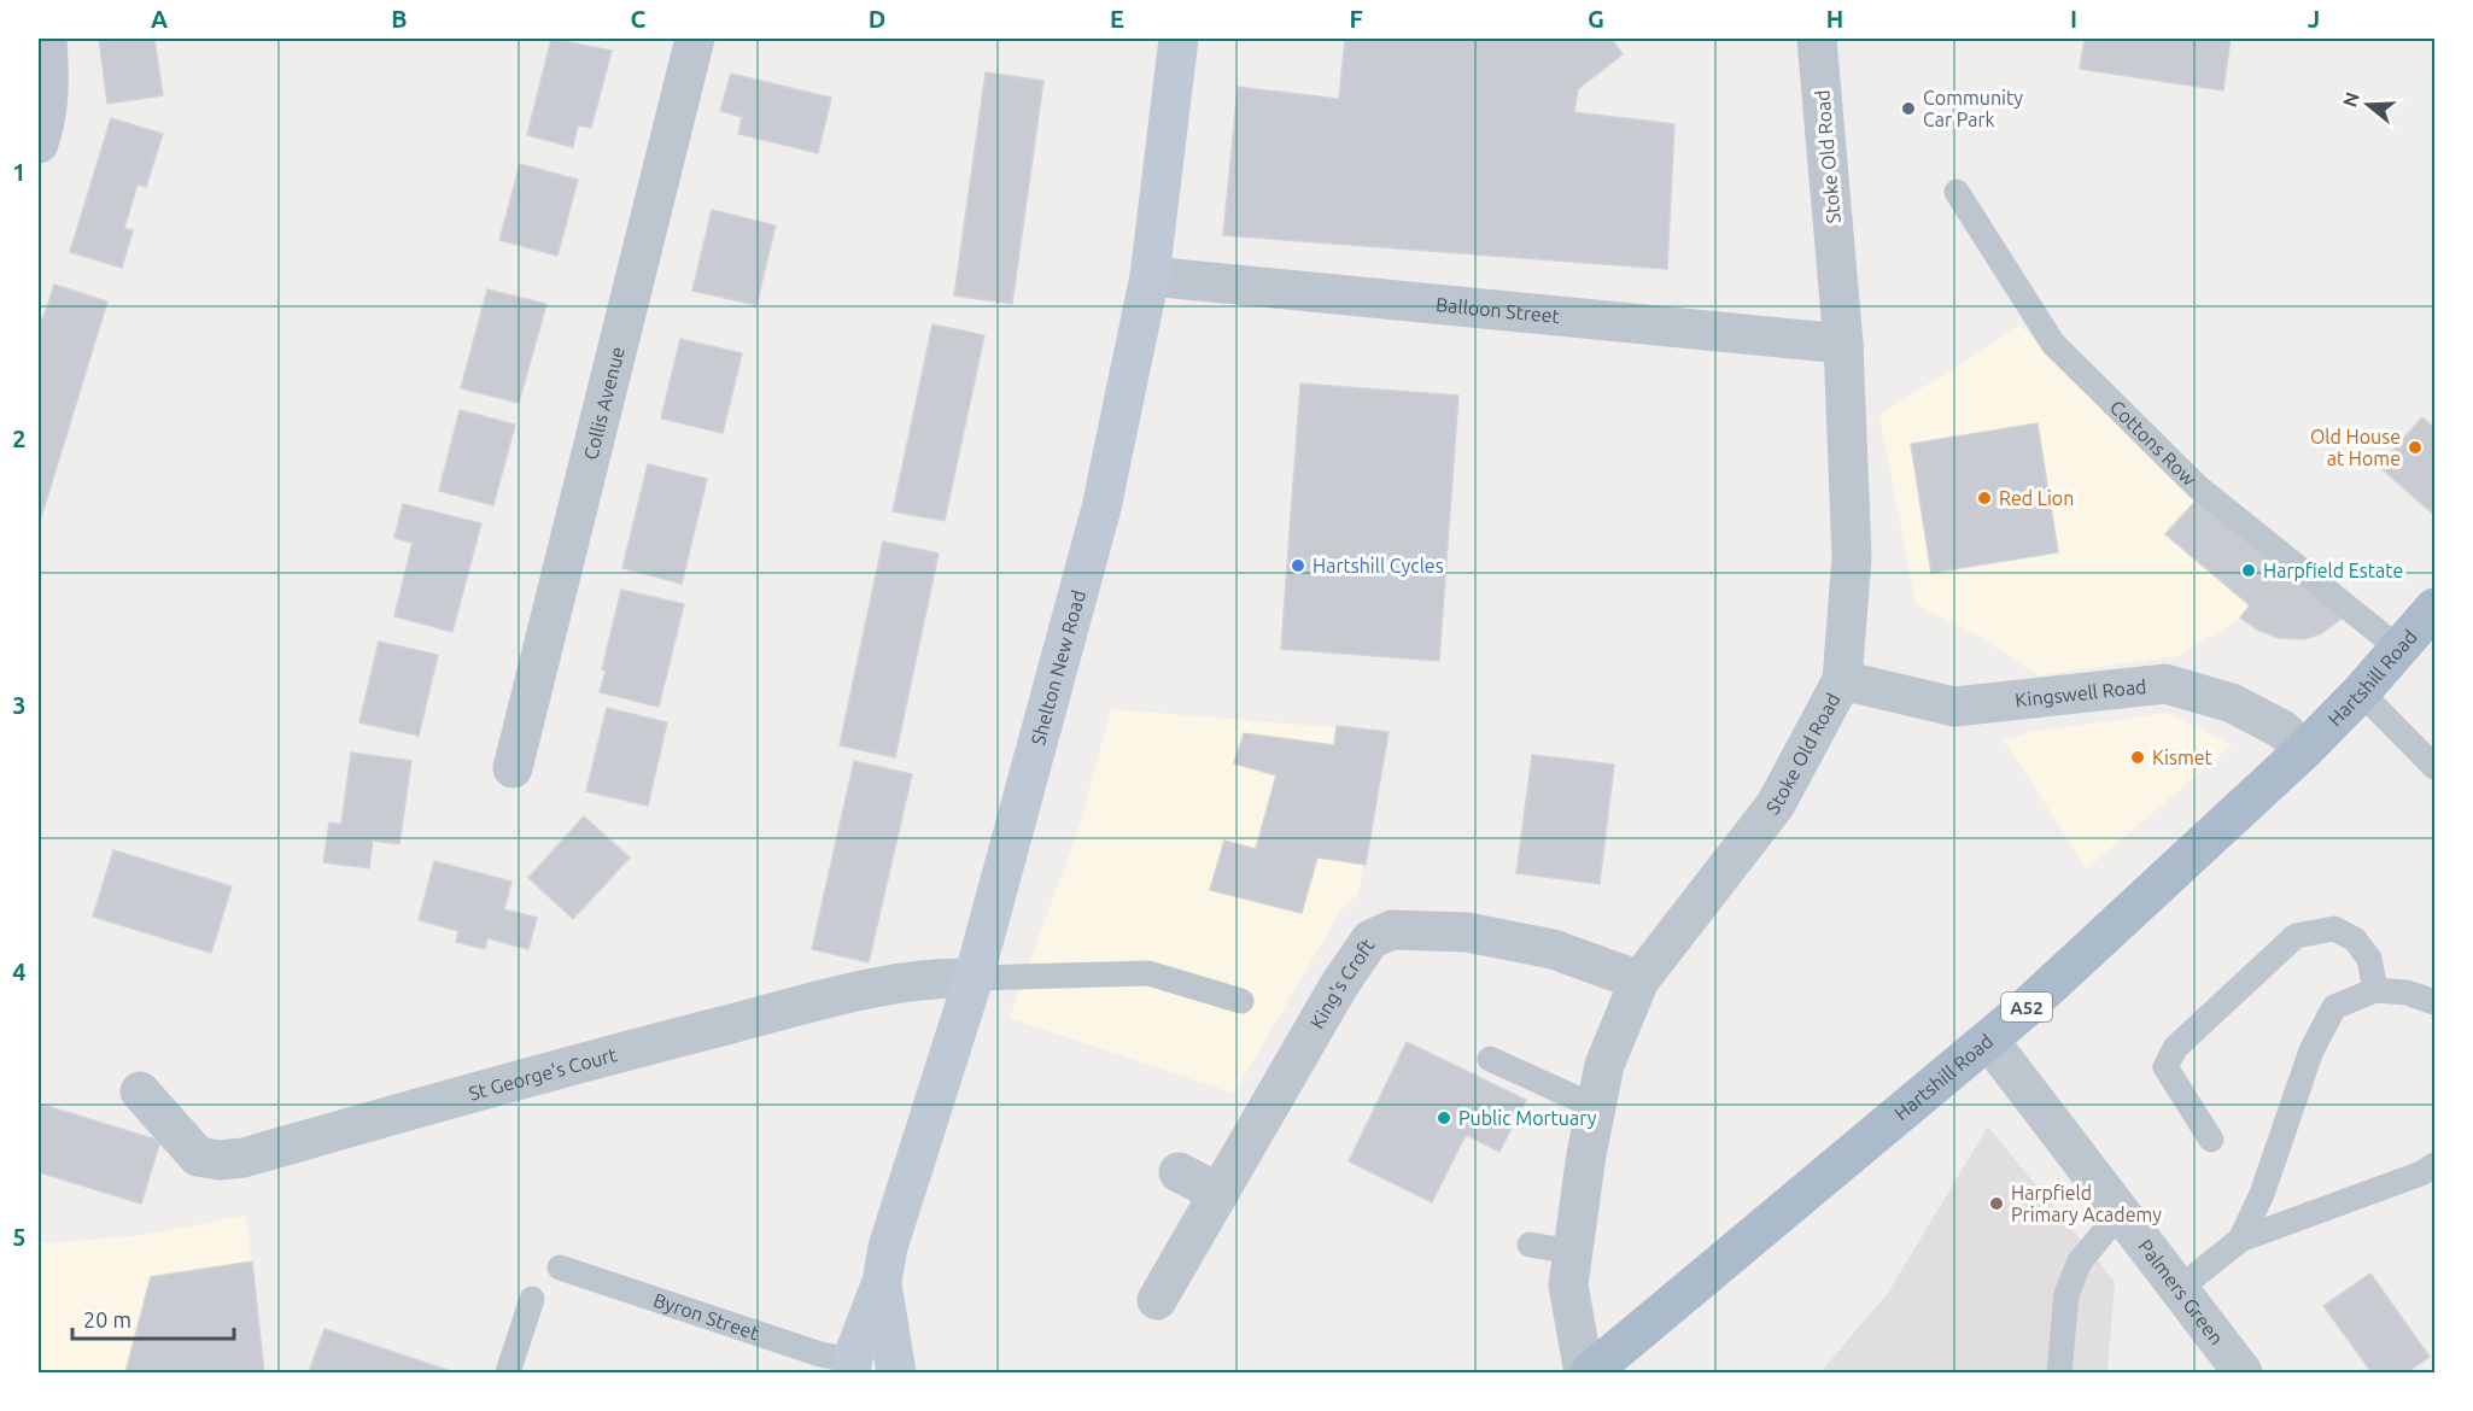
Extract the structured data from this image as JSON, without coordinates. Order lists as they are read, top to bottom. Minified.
{"streets":{"main road":["Shelton New Road","Hartshill Road","A52"],"street":["Stoke Old Road","Balloon Street","Collis Avenue","Kingswell Road","King's Croft","St George's Court","Palmers Green"],"lane":["Cottons Row","Byron Street"]},"crossings":[["Stoke Old Road","Balloon Street"],["Stoke Old Road","Kingswell Road"],["Stoke Old Road","King's Croft"],["Balloon Street","Shelton New Road"],["Cottons Row","Hartshill Road"],["Shelton New Road","St George's Court"],["Shelton New Road","Byron Street"],["Hartshill Road","Kingswell Road"],["Hartshill Road","Palmers Green"]],"places":["Community Car Park","Old House at Home","Red Lion","Hartshill Cycles","Harpfield Estate","Kismet","Public Mortuary","Harpfield Primary Academy"],"scale_bar":"20 m","north":"left","grid":{"columns":["A","B","C","D","E","F","G","H","I","J"],"rows":["1","2","3","4","5"]}}
